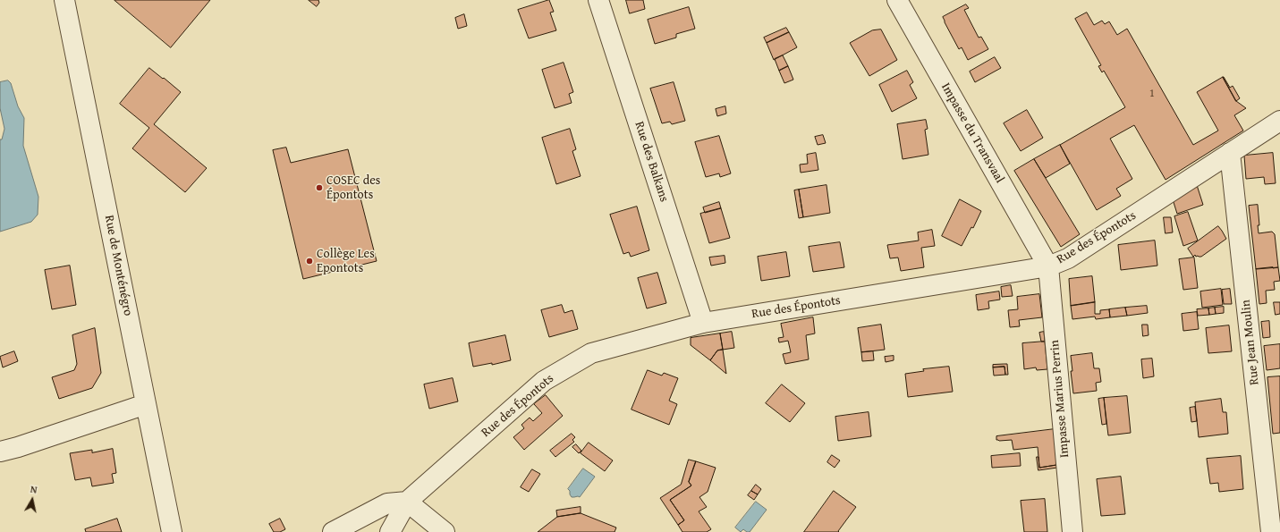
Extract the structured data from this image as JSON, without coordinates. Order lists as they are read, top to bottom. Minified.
{"streets":{"street":["Impasse du Transvaal","Rue des Balkans","Rue des Épontots","Rue de Monténégro","Rue Jean Moulin","Impasse Marius Perrin"]},"crossings":[["Impasse du Transvaal","Rue des Épontots"],["Impasse du Transvaal","Impasse Marius Perrin"],["Rue des Balkans","Rue des Épontots"],["Rue des Épontots","Rue Jean Moulin"],["Rue des Épontots","Impasse Marius Perrin"]],"places":["COSEC des Épontots","Collège Les Epontots"],"house_numbers":["1"],"north":"top"}
